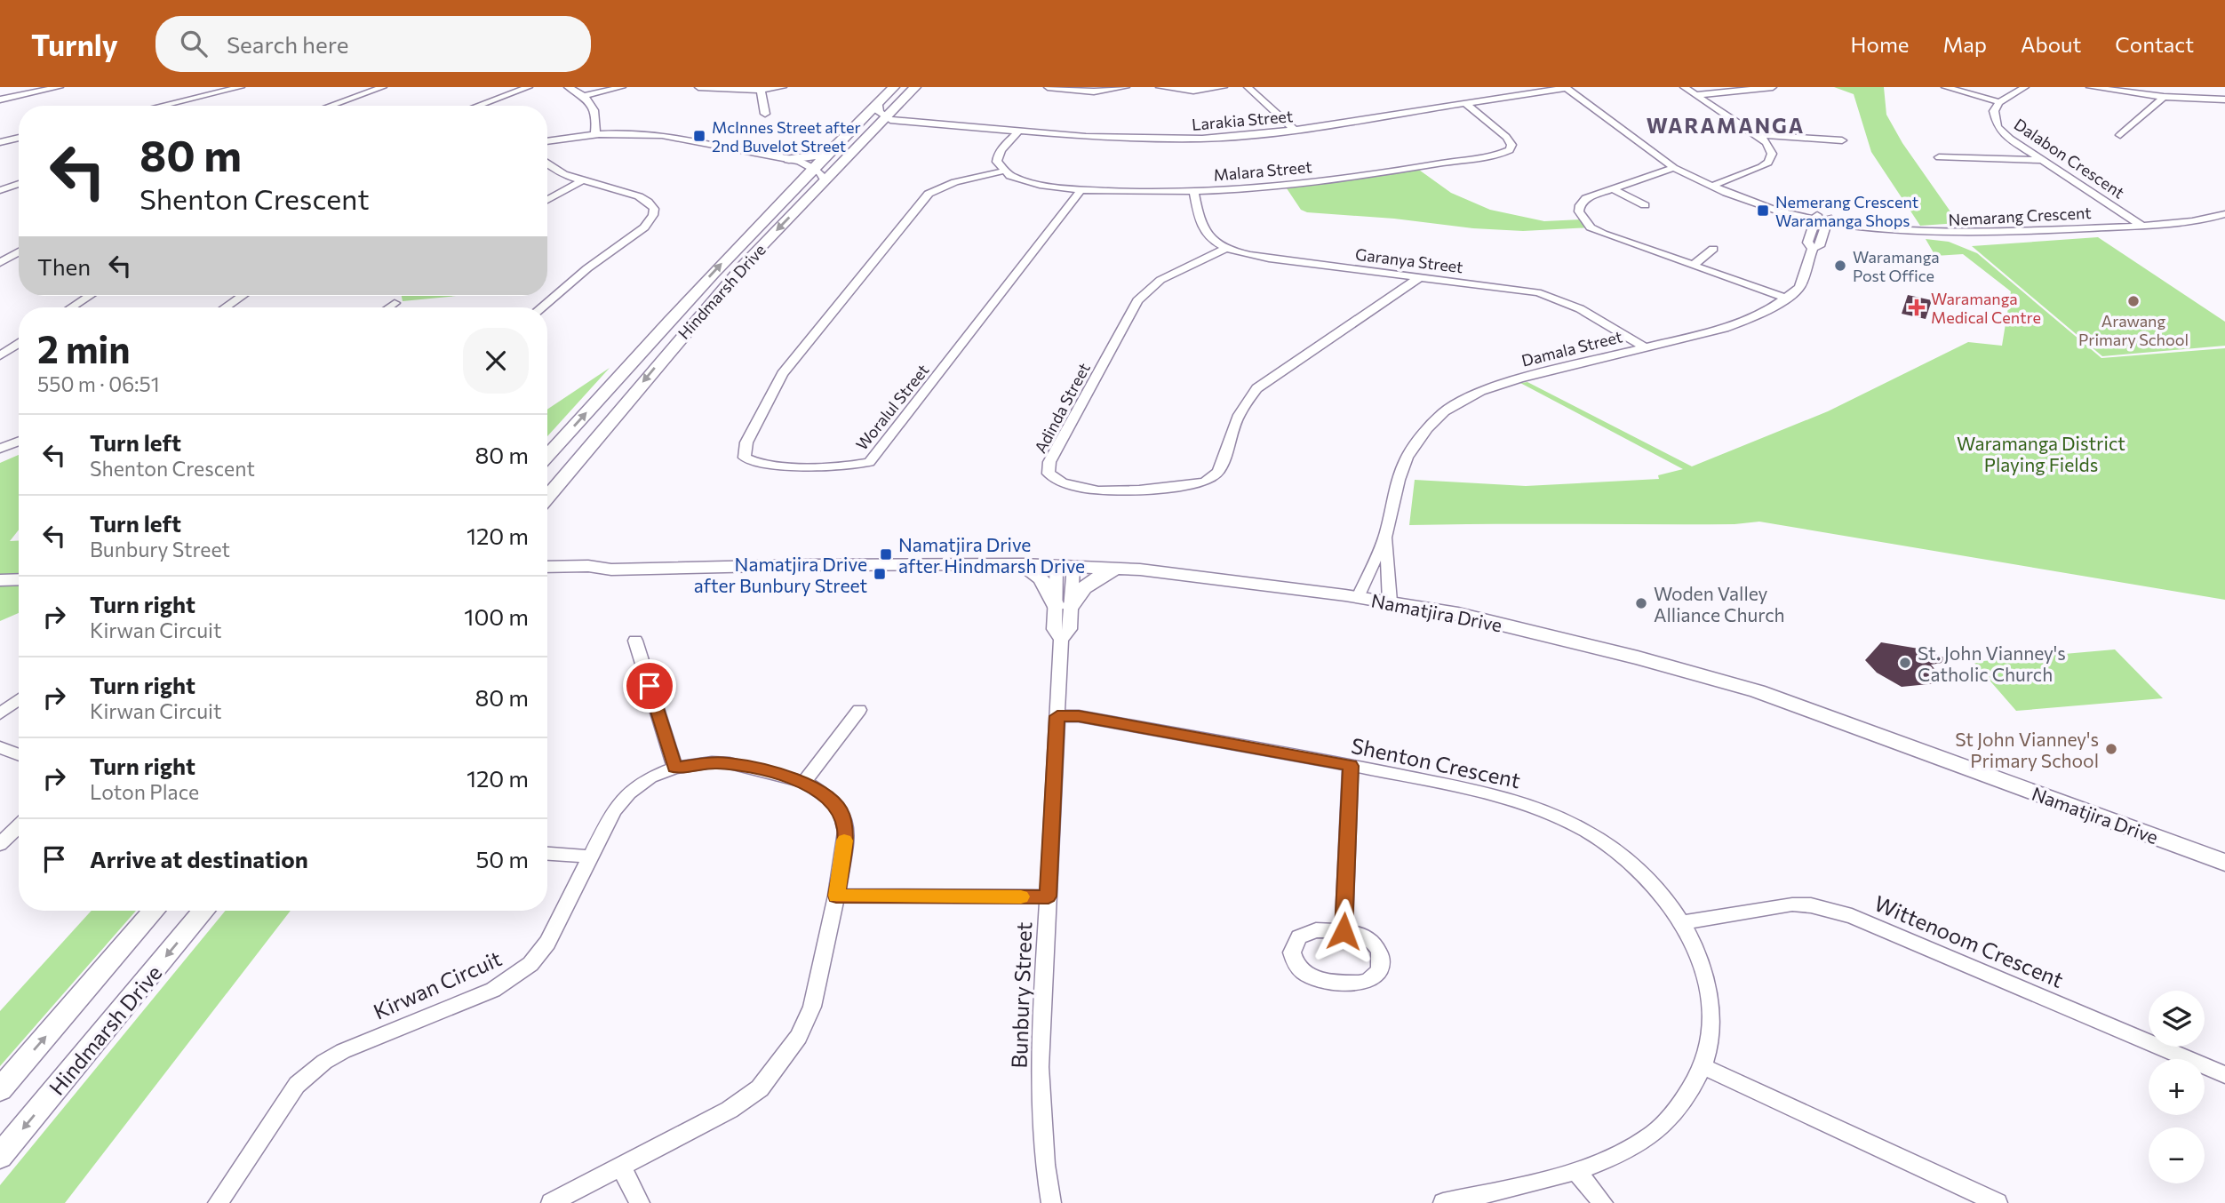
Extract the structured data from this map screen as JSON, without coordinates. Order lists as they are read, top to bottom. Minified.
{"streets":{"main road":["Hindmarsh Drive","Namatjira Drive"],"street":["Larakia Street","Dalabon Crescent","Malara Street","Nemarang Crescent","Garanya Street","Damala Street","Woralul Street","Adinda Street","Shenton Crescent","Wittenoom Crescent","Kirwan Circuit","Bunbury Street"]},"crossings":[["Larakia Street","Malara Street"],["Larakia Street","Nemarang Crescent"],["Larakia Street","Hindmarsh Drive"],["Dalabon Crescent","Nemarang Crescent"],["Malara Street","Garanya Street"],["Malara Street","Woralul Street"],["Nemarang Crescent","Damala Street"],["Garanya Street","Damala Street"],["Garanya Street","Adinda Street"],["Damala Street","Namatjira Drive"],["Namatjira Drive","Bunbury Street"],["Shenton Crescent","Wittenoom Crescent"],["Shenton Crescent","Bunbury Street"]],"districts":["WARAMANGA"],"parks":["Waramanga District Playing Fields"],"places":{"transit":["McInnes Street after 2nd Buvelot Street","Nemerang Crescent Waramanga Shops","Namatjira Drive after Hindmarsh Drive","Namatjira Drive after Bunbury Street"],"other":["Waramanga Post Office","Arawang Primary School","Woden Valley Alliance Church","St. John Vianney's Catholic Church","St John Vianney's Primary School"],"health":["Waramanga Medical Centre"]},"page":{"header":"Turnly","search":"Search here","nav":["Home","Map","About","Contact"],"turn":["80 m","Shenton Crescent"],"then":"Then","heading":["2 min","550 m · 06:51"],"list":[{"name":"Turn left","note":"Shenton Crescent","value":"80 m"},{"name":"Turn left","note":"Bunbury Street","value":"120 m"},{"name":"Turn right","note":"Kirwan Circuit","value":"100 m"},{"name":"Turn right","note":"Kirwan Circuit","value":"80 m"},{"name":"Turn right","note":"Loton Place","value":"120 m"},{"name":"Arrive at destination","value":"50 m"}],"map_buttons":["+","−"]}}
